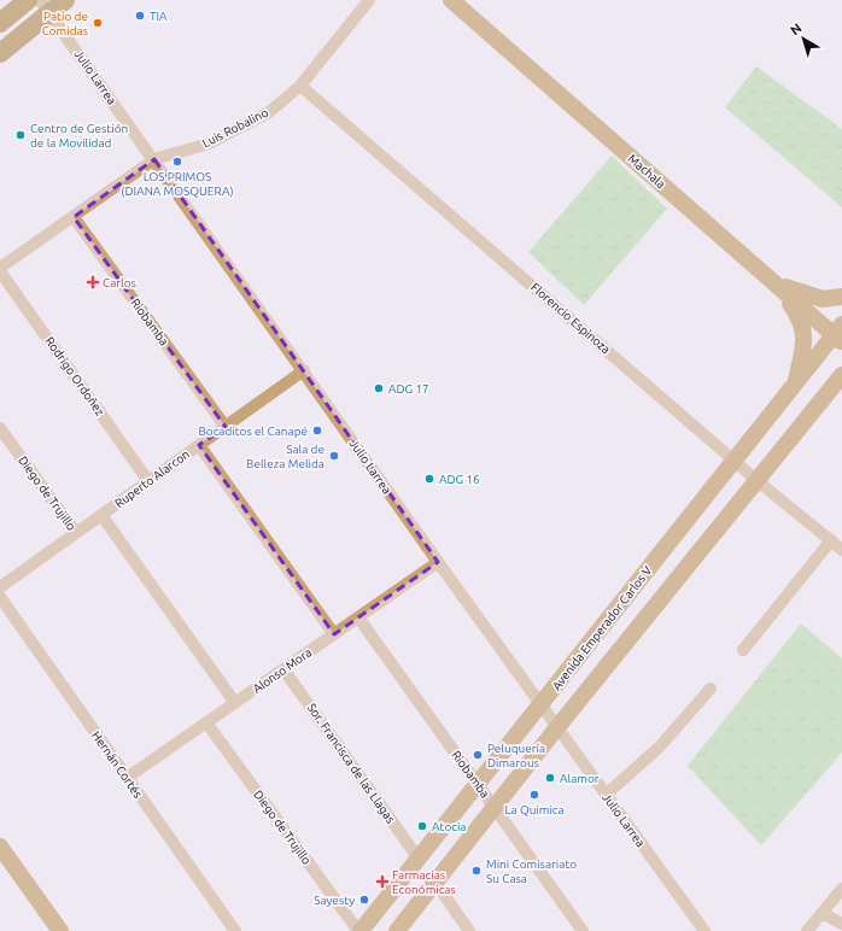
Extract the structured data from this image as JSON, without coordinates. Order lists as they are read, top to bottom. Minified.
{"streets":{"main road":["Machala","Avenida Emperador Carlos V"],"street":["Julio Larrea","Luis Robalino","Florencio Espinoza","Riobamba","Rodrigo Ordoñez","Ruperto Alarcon","Diego de Trujillo","Alonso Mora","Sor. Francisca de las Llagas","Hernán Cortés"]},"crossings":[["Julio Larrea","Luis Robalino"],["Julio Larrea","Ruperto Alarcon"],["Julio Larrea","Avenida Emperador Carlos V"],["Julio Larrea","Alonso Mora"],["Luis Robalino","Florencio Espinoza"],["Luis Robalino","Riobamba"],["Luis Robalino","Rodrigo Ordoñez"],["Machala","Avenida Emperador Carlos V"],["Florencio Espinoza","Avenida Emperador Carlos V"],["Riobamba","Ruperto Alarcon"],["Riobamba","Avenida Emperador Carlos V"],["Riobamba","Alonso Mora"],["Rodrigo Ordoñez","Ruperto Alarcon"],["Ruperto Alarcon","Diego de Trujillo"],["Diego de Trujillo","Avenida Emperador Carlos V"],["Diego de Trujillo","Alonso Mora"],["Avenida Emperador Carlos V","Sor. Francisca de las Llagas"],["Alonso Mora","Sor. Francisca de las Llagas"],["Alonso Mora","Hernán Cortés"]],"places":{"other":["TIA","Patio de Comidas","Centro de Gestión de la Movilidad","LOS PRIMOS (DIANA MOSQUERA)","ADG 17","Bocaditos el Canapé","Sala de Belleza Melida","ADG 16","Peluquería Dimarous","Alamor","La Quimica","Atocia","Mini Comisariato Su Casa","Sayesty"],"health":["Carlos","Farmacias Económicas"]},"north":"top left"}
